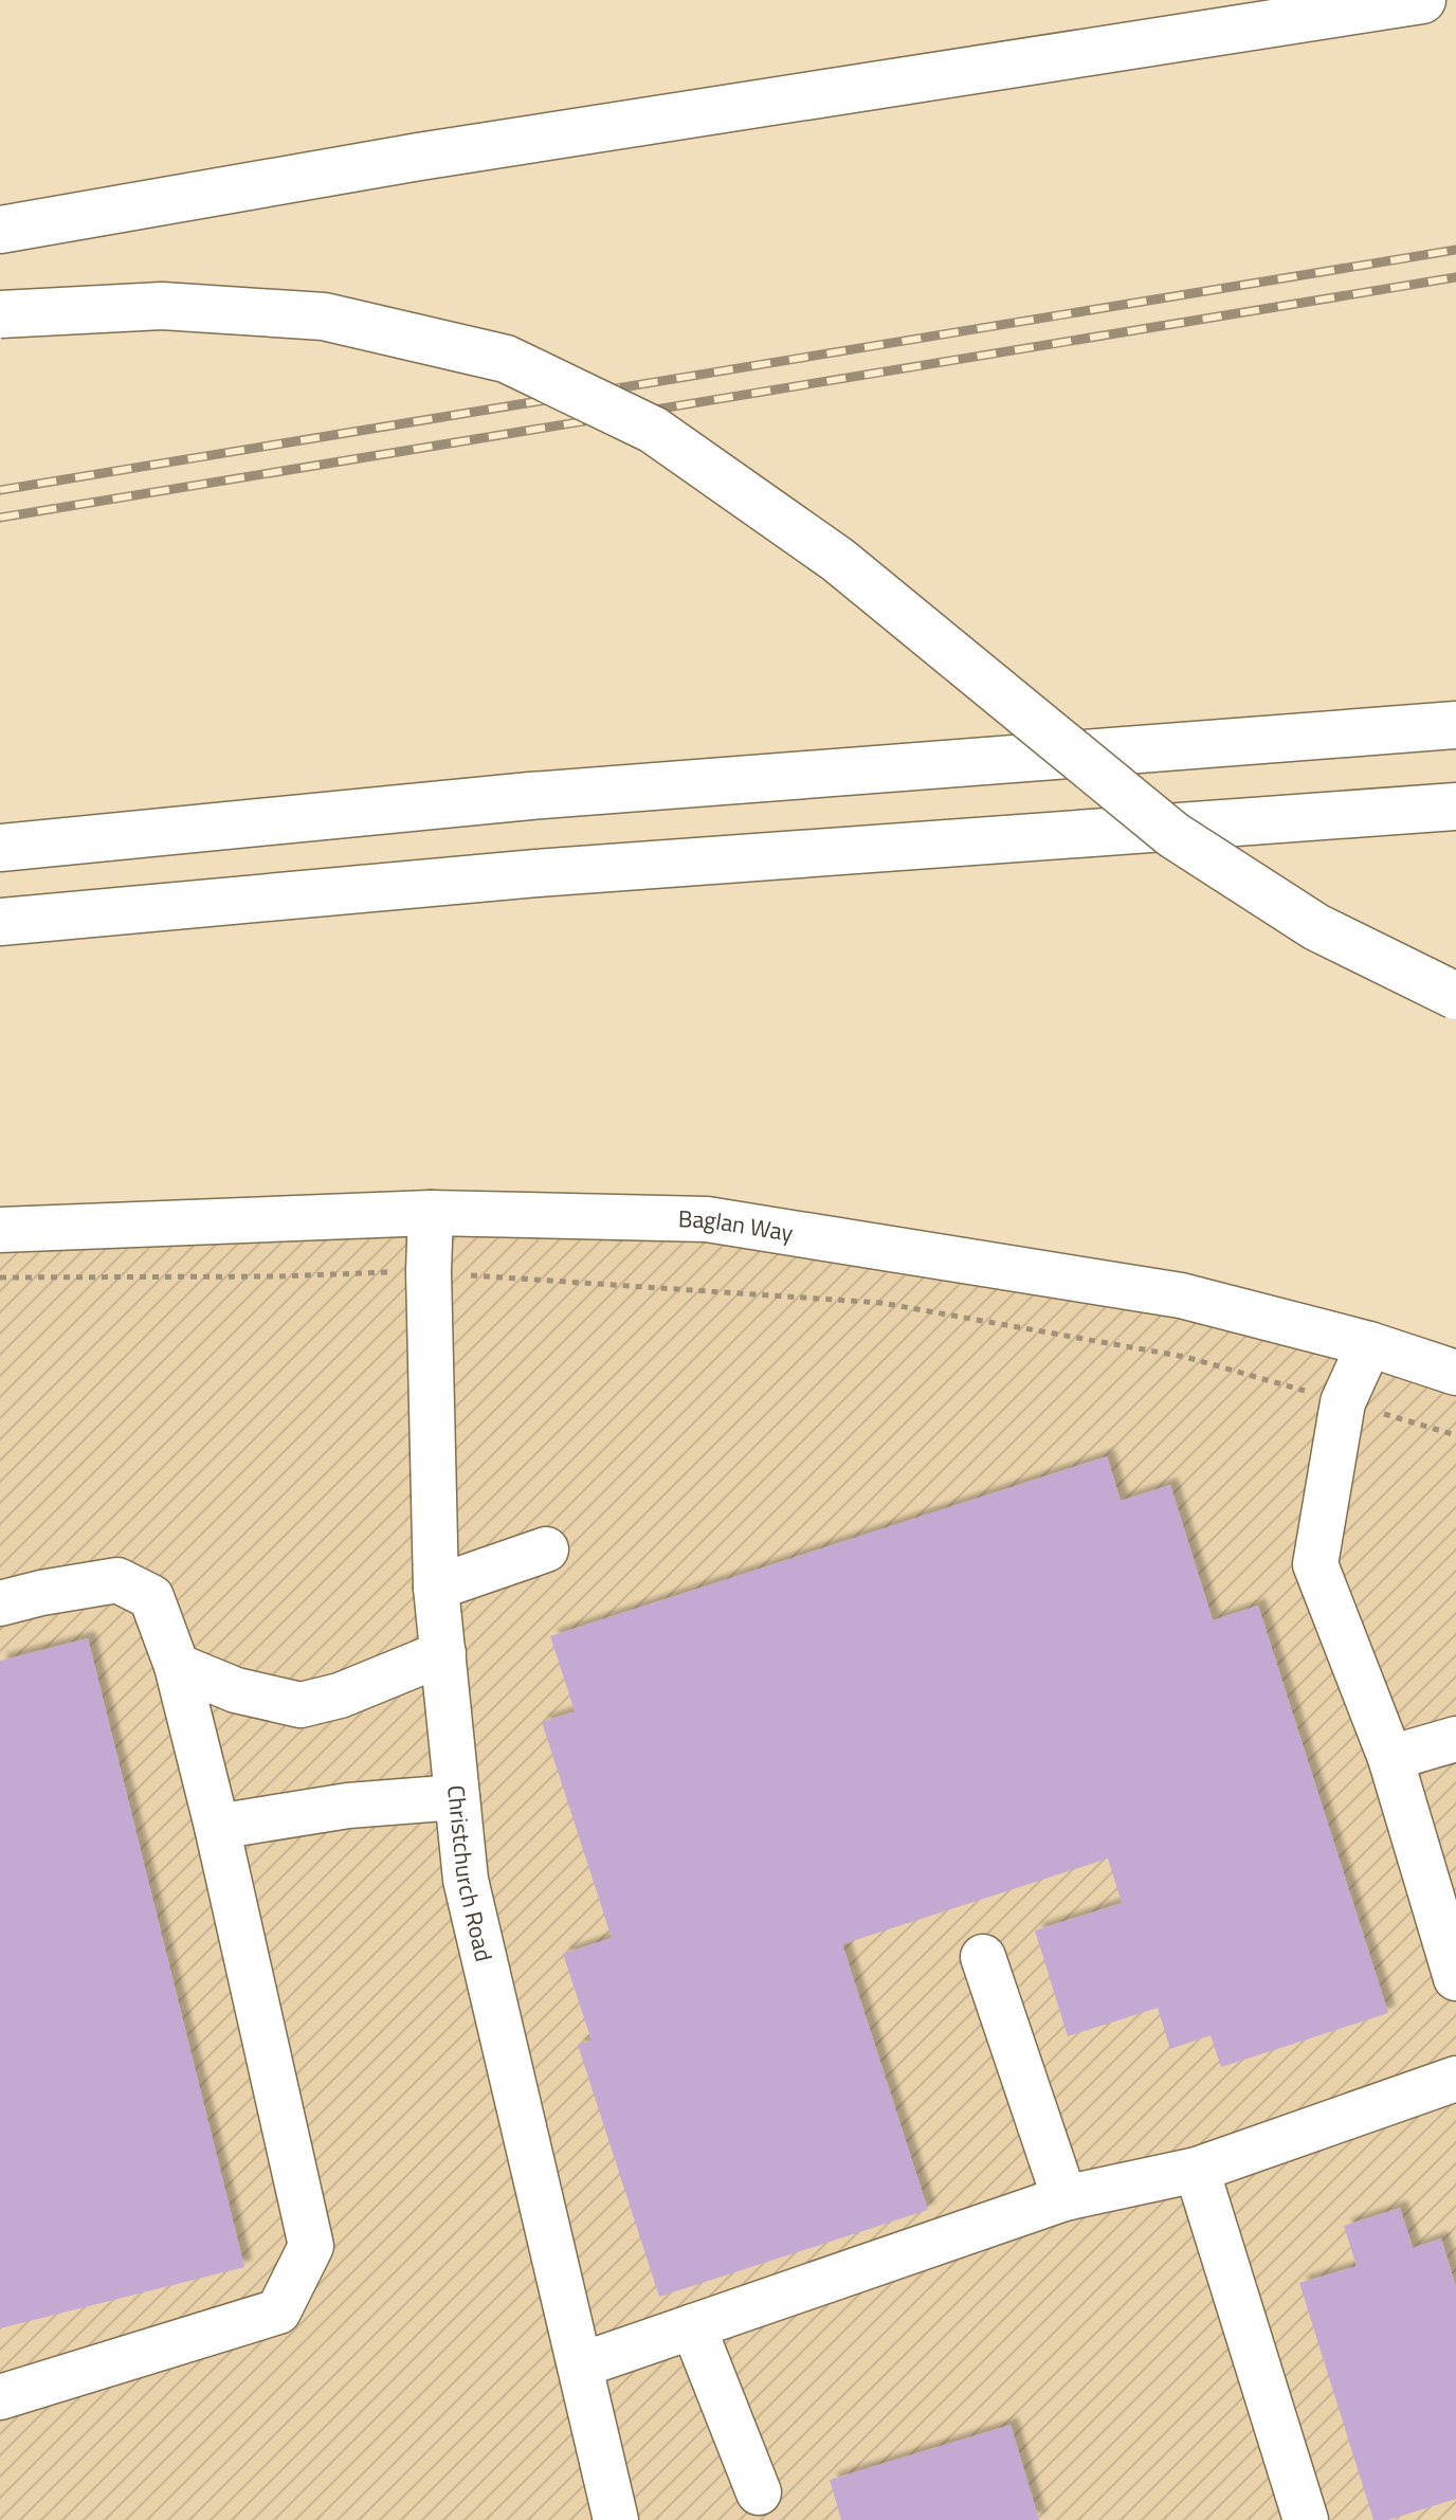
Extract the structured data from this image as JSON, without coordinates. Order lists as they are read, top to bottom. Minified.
{"streets":{"street":["Baglan Way","Christchurch Road"]},"crossings":[["Baglan Way","Christchurch Road"]]}
